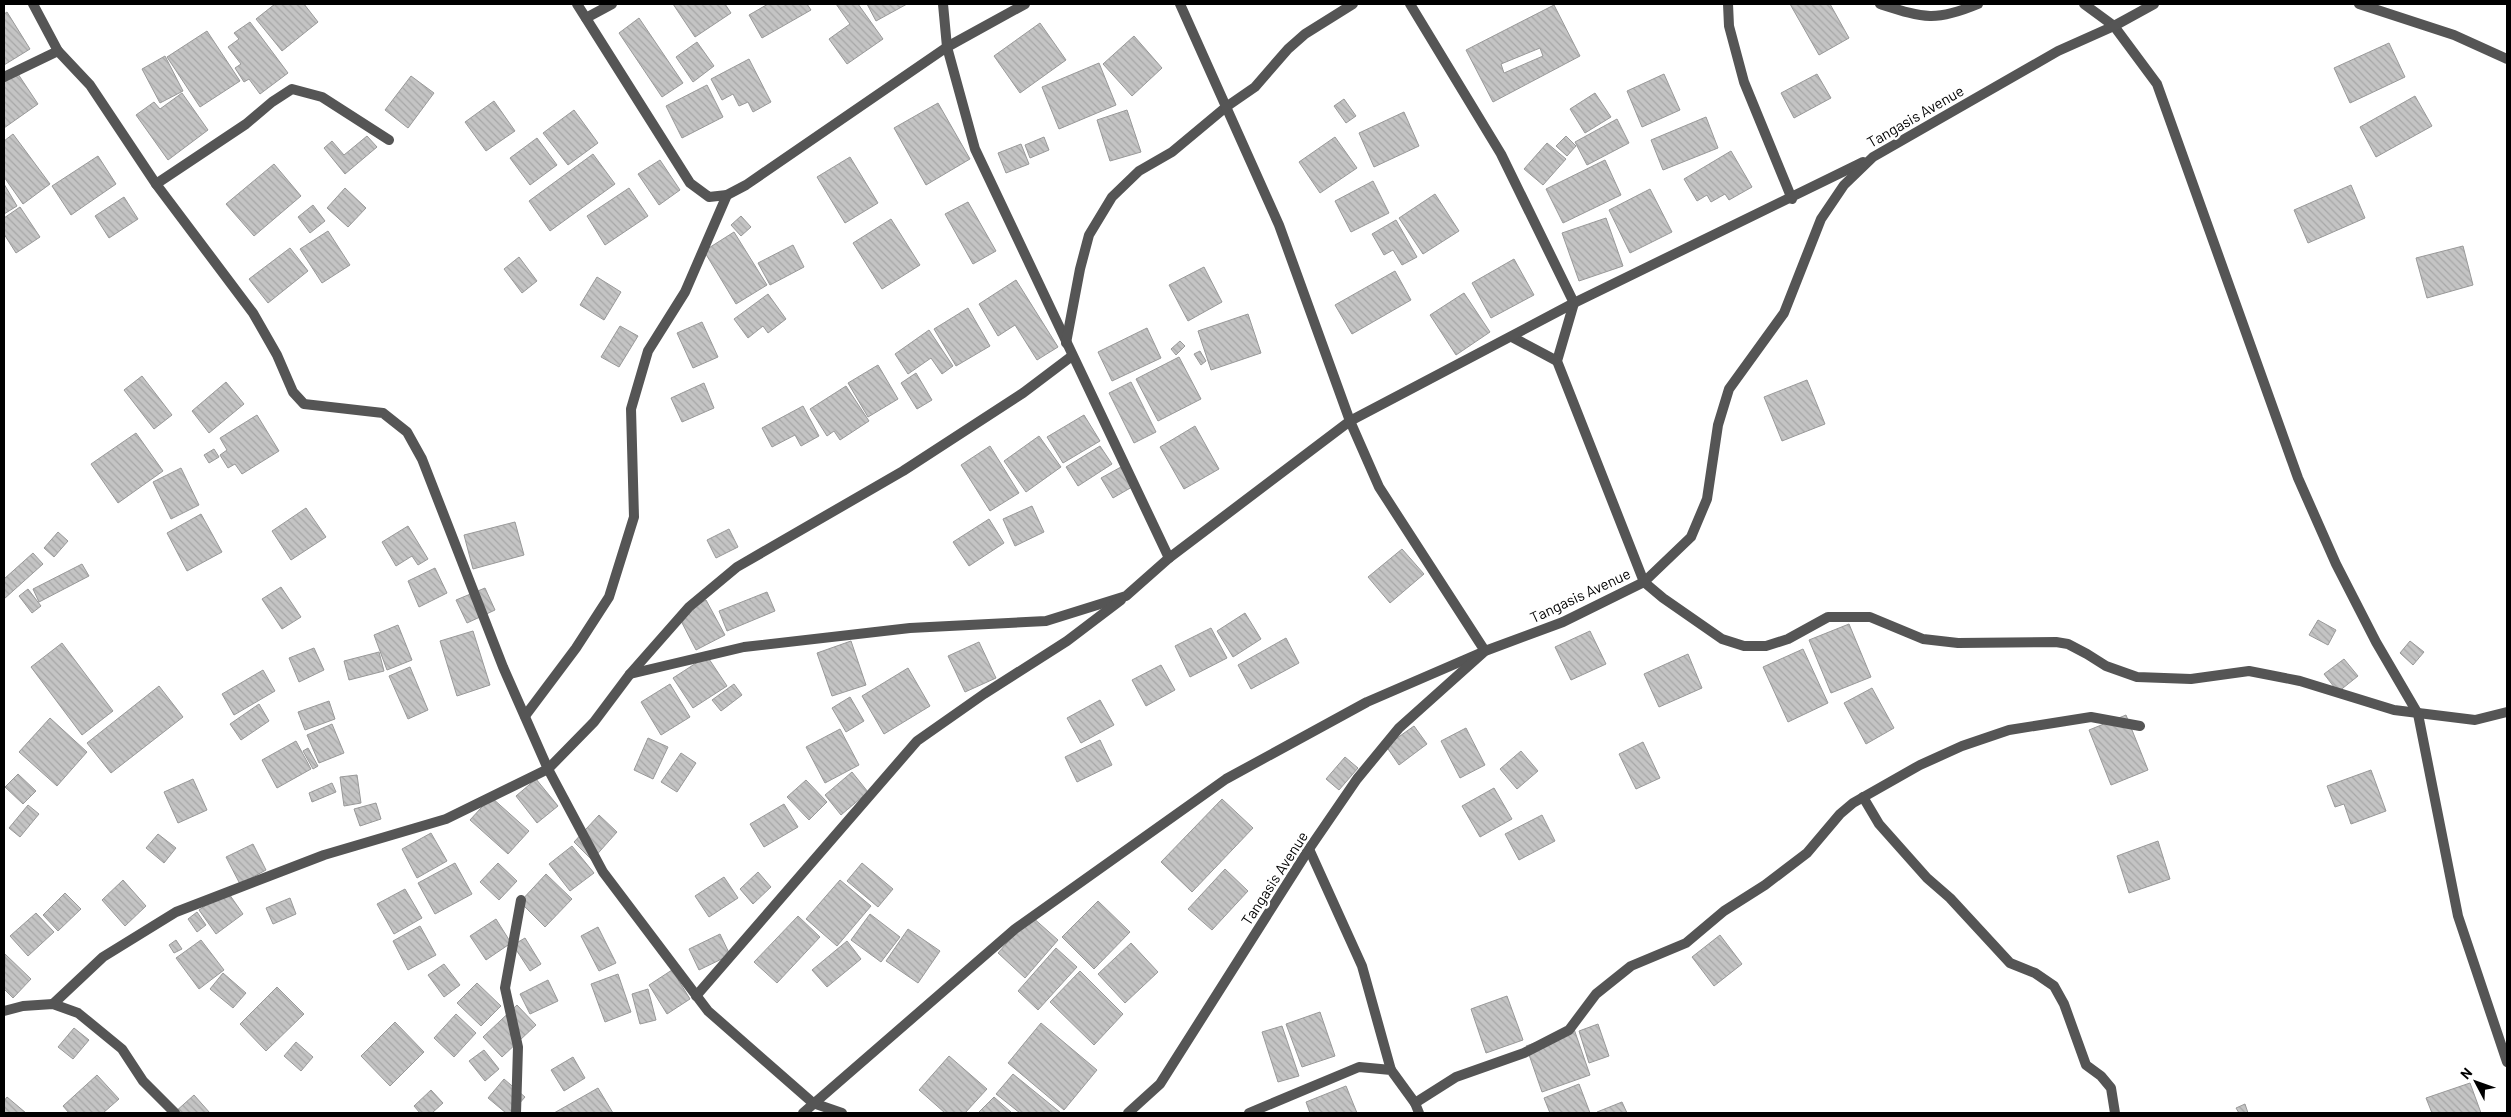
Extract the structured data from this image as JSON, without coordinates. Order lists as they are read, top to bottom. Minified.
{"streets":{"street":["Tangasis Avenue"]},"north":"top left"}
